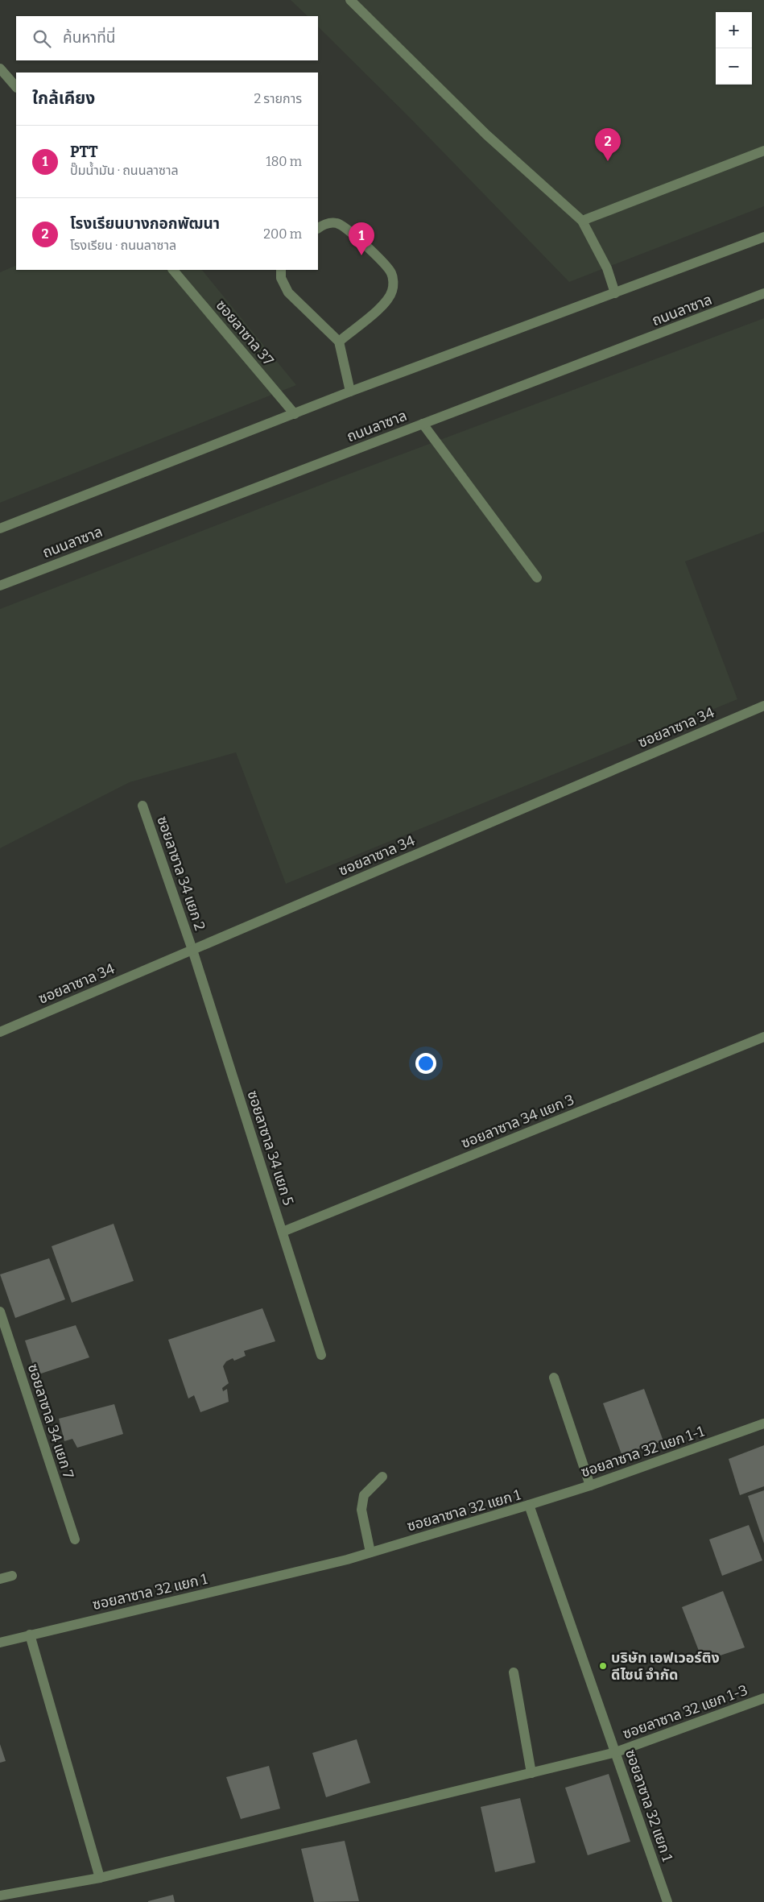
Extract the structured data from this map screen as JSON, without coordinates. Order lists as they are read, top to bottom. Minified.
{"streets":{"street":["ถนนลาซาล","ซอยลาซาล 37","ซอยลาซาล 34","ซอยลาซาล 34 แยก 2","ซอยลาซาล 34 แยก 3","ซอยลาซาล 34 แยก 5","ซอยลาซาล 34 แยก 7","ซอยลาซาล 32 แยก 1-1","ซอยลาซาล 32 แยก 1","ซอยลาซาล 32 แยก 1-3"]},"crossings":[["ซอยลาซาล 34","ซอยลาซาล 34 แยก 2"],["ซอยลาซาล 34","ซอยลาซาล 34 แยก 5"],["ซอยลาซาล 34 แยก 2","ซอยลาซาล 34 แยก 5"],["ซอยลาซาล 34 แยก 3","ซอยลาซาล 34 แยก 5"],["ซอยลาซาล 32 แยก 1-1","ซอยลาซาล 32 แยก 1"],["ซอยลาซาล 32 แยก 1","ซอยลาซาล 32 แยก 1-3"]],"places":["บริษัท เอฟเวอร์ติง ดีไซน์ จำกัด"],"page":{"map_buttons":["+","−"],"search":"ค้นหาที่นี่","heading":["ใกล้เคียง","2 รายการ"],"list":[{"mark":"1","name":"PTT","note":"ปั๊มน้ำมัน · ถนนลาซาล","value":"180 m"},{"mark":"2","name":"โรงเรียนบางกอกพัฒนา","note":"โรงเรียน · ถนนลาซาล","value":"200 m"}],"pins":["2","1"]}}
